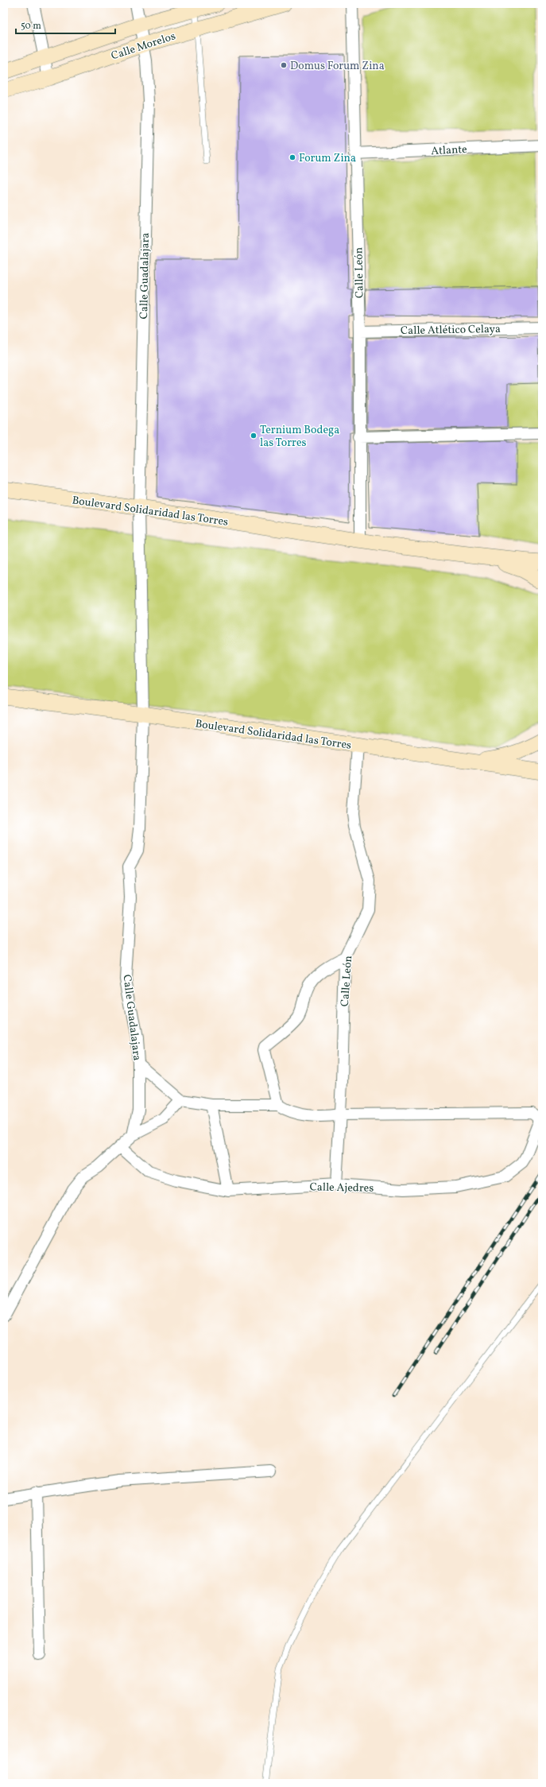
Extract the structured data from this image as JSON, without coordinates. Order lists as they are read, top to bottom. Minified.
{"streets":{"main road":["Calle Morelos","Boulevard Solidaridad las Torres"],"street":["Atlante","Calle León","Calle Guadalajara","Calle Atlético Celaya","Calle Ajedres"]},"crossings":[["Calle Morelos","Calle Guadalajara"],["Atlante","Calle León"],["Calle León","Calle Atlético Celaya"],["Calle León","Boulevard Solidaridad las Torres"],["Calle León","Calle Ajedres"],["Calle Guadalajara","Boulevard Solidaridad las Torres"],["Calle Guadalajara","Calle Ajedres"]],"places":["Domus Forum Zina","Forum Zina","Ternium Bodega las Torres"],"scale_bar":"50 m"}
